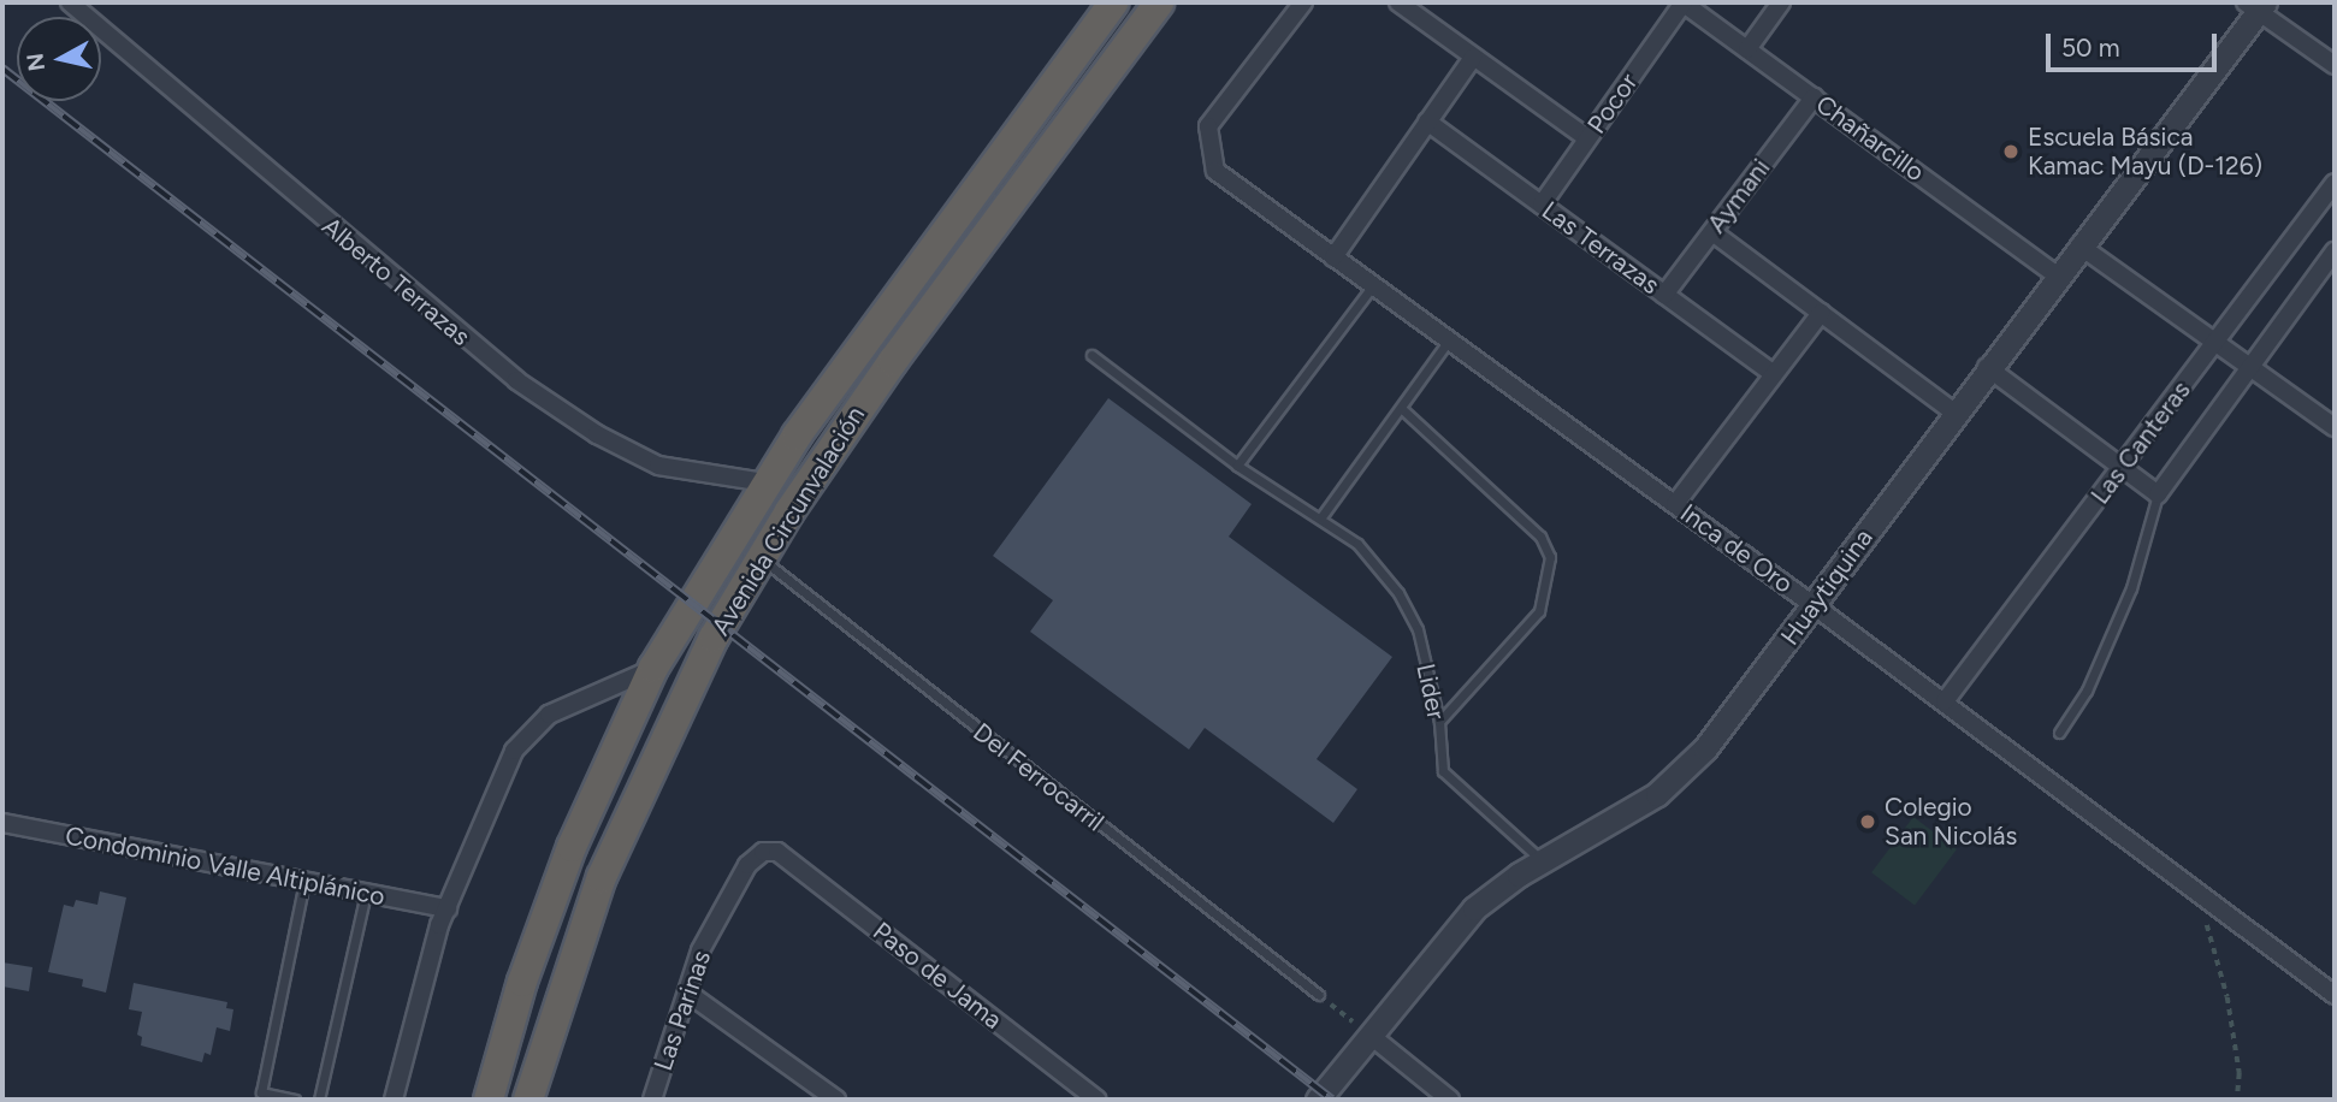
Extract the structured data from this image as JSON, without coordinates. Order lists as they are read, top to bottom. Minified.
{"streets":{"highway":["Avenida Circunvalación"],"street":["Pocor","Chañarcillo","Aymani","Las Terrazas","Alberto Terrazas","Las Canteras","Inca de Oro","Huaytiquina","Condominio Valle Altiplánico","Paso de Jama","Las Parinas"],"lane":["Lider","Del Ferrocarril"]},"crossings":[["Pocor","Chañarcillo"],["Pocor","Las Terrazas"],["Chañarcillo","Aymani"],["Chañarcillo","Huaytiquina"],["Aymani","Las Terrazas"],["Alberto Terrazas","Avenida Circunvalación"],["Las Canteras","Inca de Oro"],["Avenida Circunvalación","Del Ferrocarril"],["Inca de Oro","Huaytiquina"],["Huaytiquina","Lider"],["Paso de Jama","Las Parinas"]],"places":["Escuela Básica Kamac Mayu (D-126)","Colegio San Nicolás"],"scale_bar":"50 m","north":"left"}
